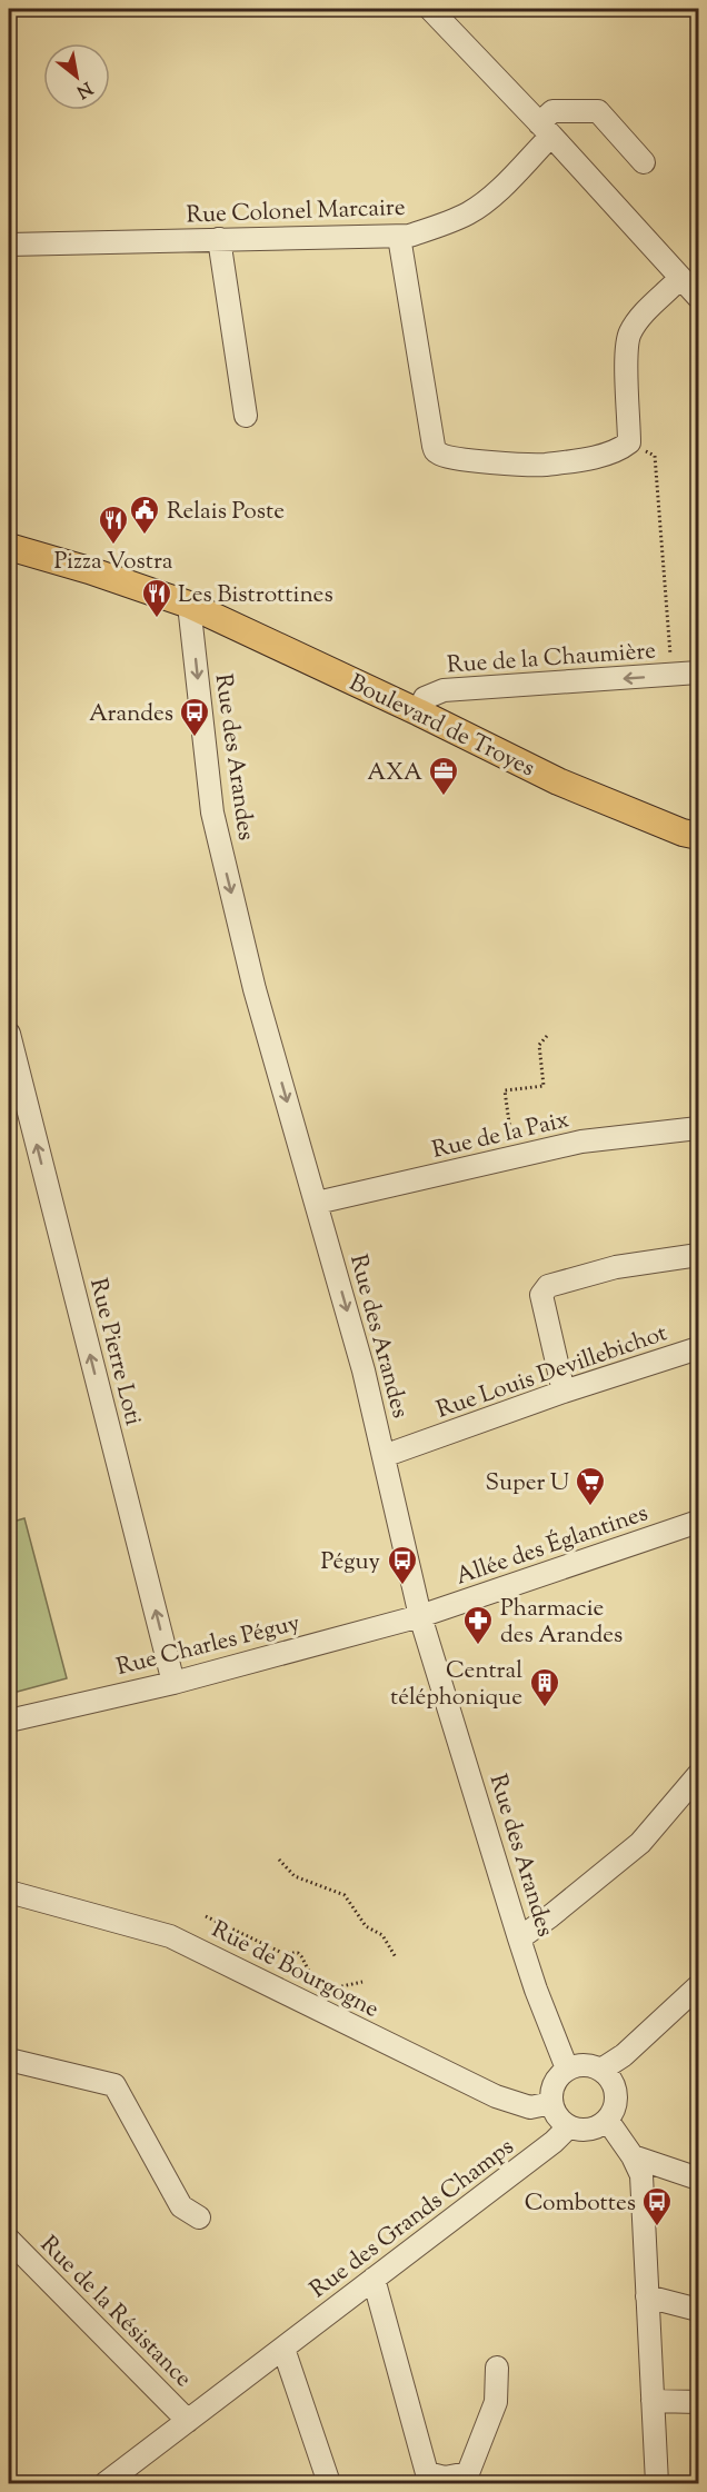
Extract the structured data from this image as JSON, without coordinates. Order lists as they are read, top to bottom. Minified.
{"streets":{"main road":["Boulevard de Troyes"],"street":["Rue Colonel Marcaire","Rue de la Chaumière","Rue des Arandes","Rue de la Paix","Rue Pierre Loti","Rue Louis Devillebichot","Allée des Églantines","Rue Charles Péguy","Rue de Bourgogne","Rue des Grands Champs","Rue de la Résistance"]},"crossings":[["Rue de la Chaumière","Boulevard de Troyes"],["Boulevard de Troyes","Rue des Arandes"],["Rue des Arandes","Rue de la Paix"],["Rue des Arandes","Rue Louis Devillebichot"],["Rue des Arandes","Allée des Églantines"],["Rue des Arandes","Rue Charles Péguy"],["Rue des Arandes","Rue de Bourgogne"],["Rue des Arandes","Rue des Grands Champs"],["Rue Pierre Loti","Rue Charles Péguy"],["Allée des Églantines","Rue Charles Péguy"],["Rue de Bourgogne","Rue des Grands Champs"],["Rue des Grands Champs","Rue de la Résistance"]],"one_way":["Rue de la Chaumière","Rue des Arandes","Rue Pierre Loti"],"places":{"public building":["Relais Poste"],"restaurant":["Pizza Vostra","Les Bistrottines"],"bus stop":["Arandes","Péguy","Combottes"],"office":["AXA"],"supermarket":["Super U"],"pharmacy":["Pharmacie des Arandes"],"building":["Central téléphonique"]},"north":"bottom right"}
